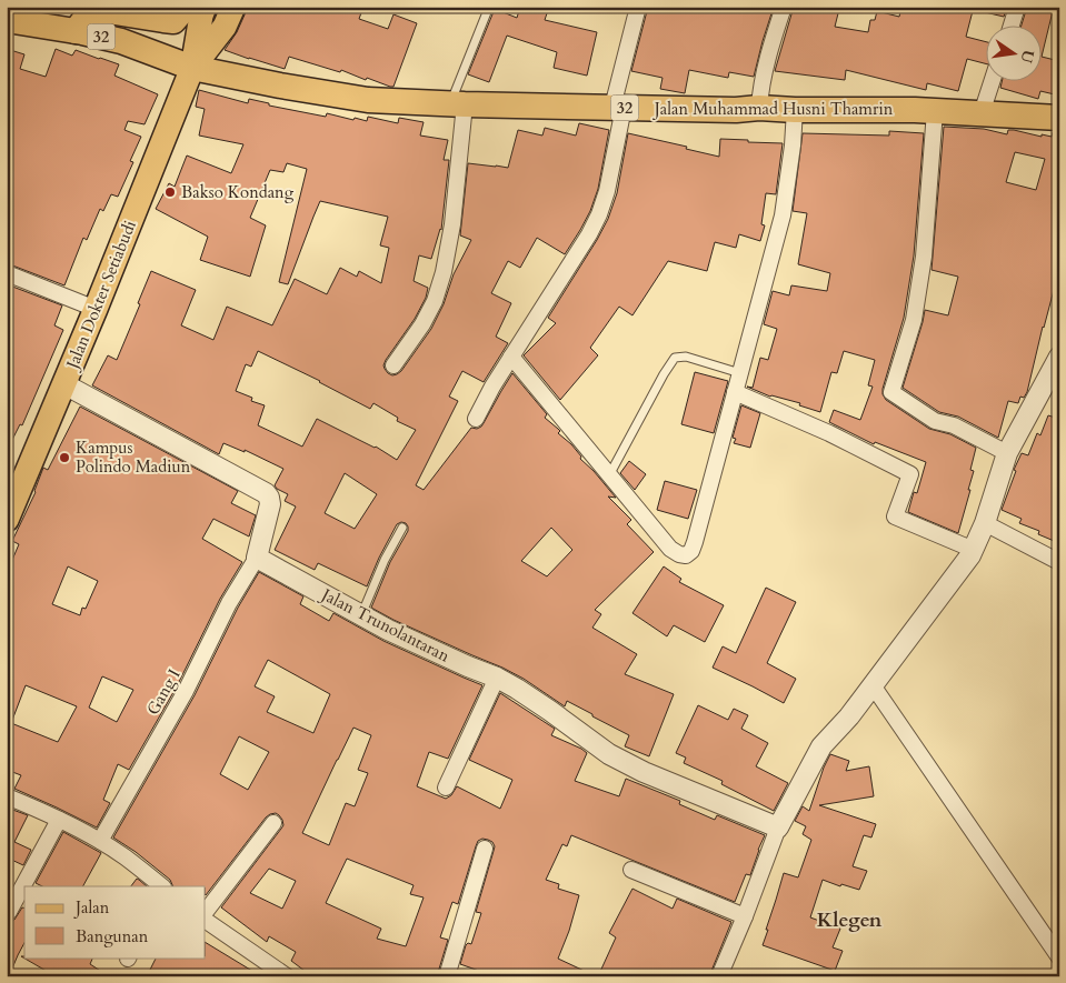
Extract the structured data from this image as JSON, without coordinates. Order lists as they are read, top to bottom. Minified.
{"streets":{"highway":["32","Jalan Muhammad Husni Thamrin"],"main road":["Jalan Dokter Setiabudi"],"street":["Jalan Trunolantaran","Gang I"]},"crossings":[["32","Jalan Muhammad Husni Thamrin"],["32","Jalan Dokter Setiabudi"],["Jalan Muhammad Husni Thamrin","Jalan Dokter Setiabudi"],["Jalan Trunolantaran","Gang I"]],"districts":["Klegen"],"places":["Bakso Kondang","Kampus Polindo Madiun"],"legend":["Jalan","Bangunan"],"north":"right"}
